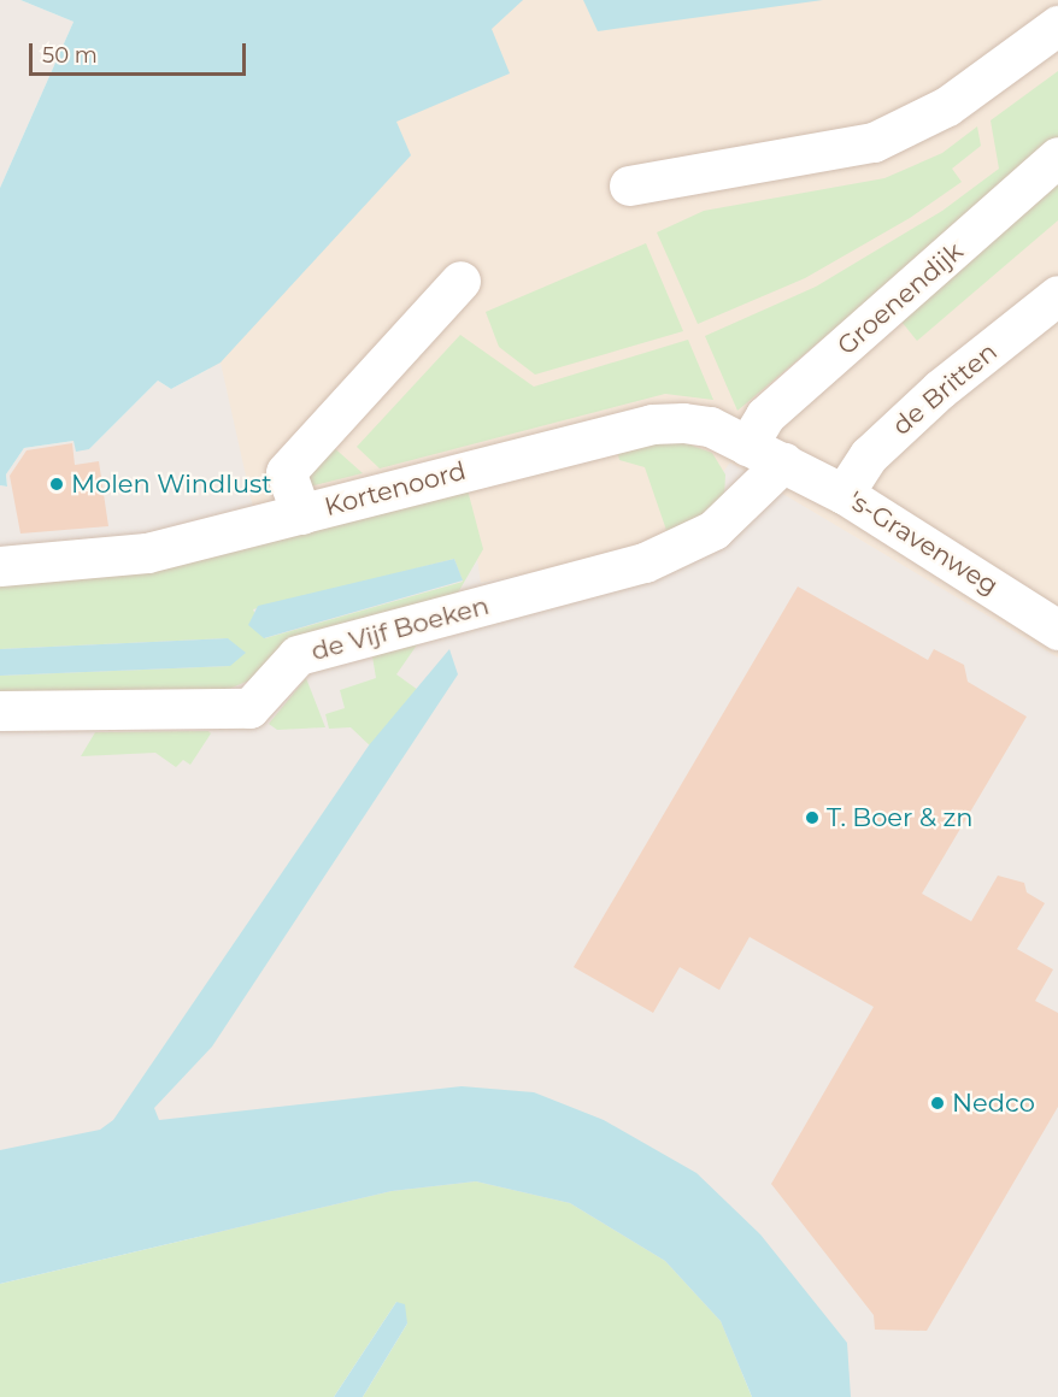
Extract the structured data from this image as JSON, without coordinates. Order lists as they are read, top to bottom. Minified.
{"streets":{"street":["Groenendijk","de Britten","Kortenoord","'s-Gravenweg","de Vijf Boeken"]},"crossings":[["Groenendijk","Kortenoord"],["de Britten","'s-Gravenweg"],["Kortenoord","'s-Gravenweg"],["Kortenoord","de Vijf Boeken"],["'s-Gravenweg","de Vijf Boeken"]],"places":["Molen Windlust","T. Boer & zn","Nedco"],"scale_bar":"50 m"}
